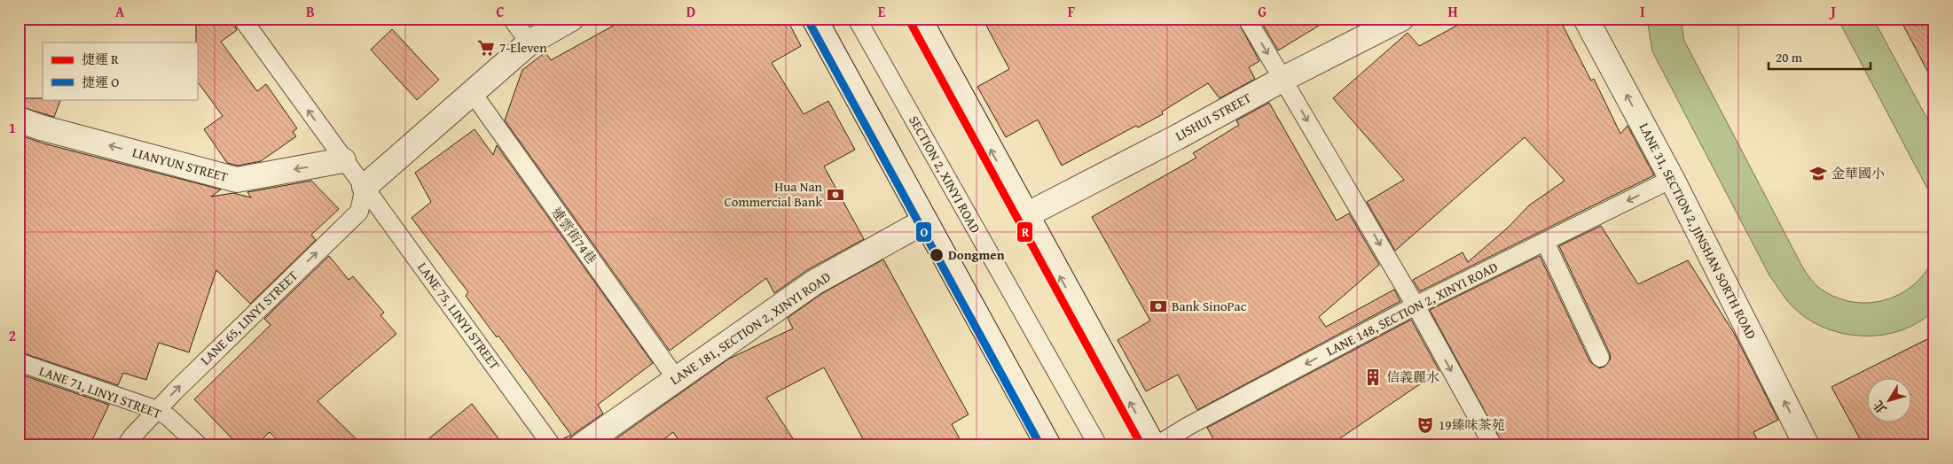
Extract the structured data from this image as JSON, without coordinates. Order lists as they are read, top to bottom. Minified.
{"streets":{"street":["LISHUI STREET","LIANYUN STREET","LANE 31, SECTION 2, JINSHAN SORTH ROAD","LANE 181, SECTION 2, XINYI ROAD"],"lane":["SECTION 2, XINYI ROAD","連雲街74巷","LANE 148, SECTION 2, XINYI ROAD","LANE 75, LINYI STREET","LANE 65, LINYI STREET","LANE 71, LINYI STREET"]},"crossings":[["LIANYUN STREET","LANE 75, LINYI STREET"],["LANE 31, SECTION 2, JINSHAN SORTH ROAD","LANE 148, SECTION 2, XINYI ROAD"],["連雲街74巷","LANE 181, SECTION 2, XINYI ROAD"],["LANE 75, LINYI STREET","LANE 65, LINYI STREET"],["LANE 65, LINYI STREET","LANE 71, LINYI STREET"]],"one_way":["LIANYUN STREET","LANE 31, SECTION 2, JINSHAN SORTH ROAD","LANE 148, SECTION 2, XINYI ROAD","LANE 65, LINYI STREET"],"places":{"supermarket":["7-Eleven"],"school or university":["金華國小"],"bank":["Hua Nan Commercial Bank","Bank SinoPac"],"other":["Dongmen"],"building":["信義麗水"],"theatre":["19臻味茶苑"]},"lines":["metro line R","metro line O"],"legend":["捷運 R","捷運 O"],"scale_bar":"20 m","north":"bottom left","grid":{"columns":["A","B","C","D","E","F","G","H","I","J"],"rows":["1","2"]}}
